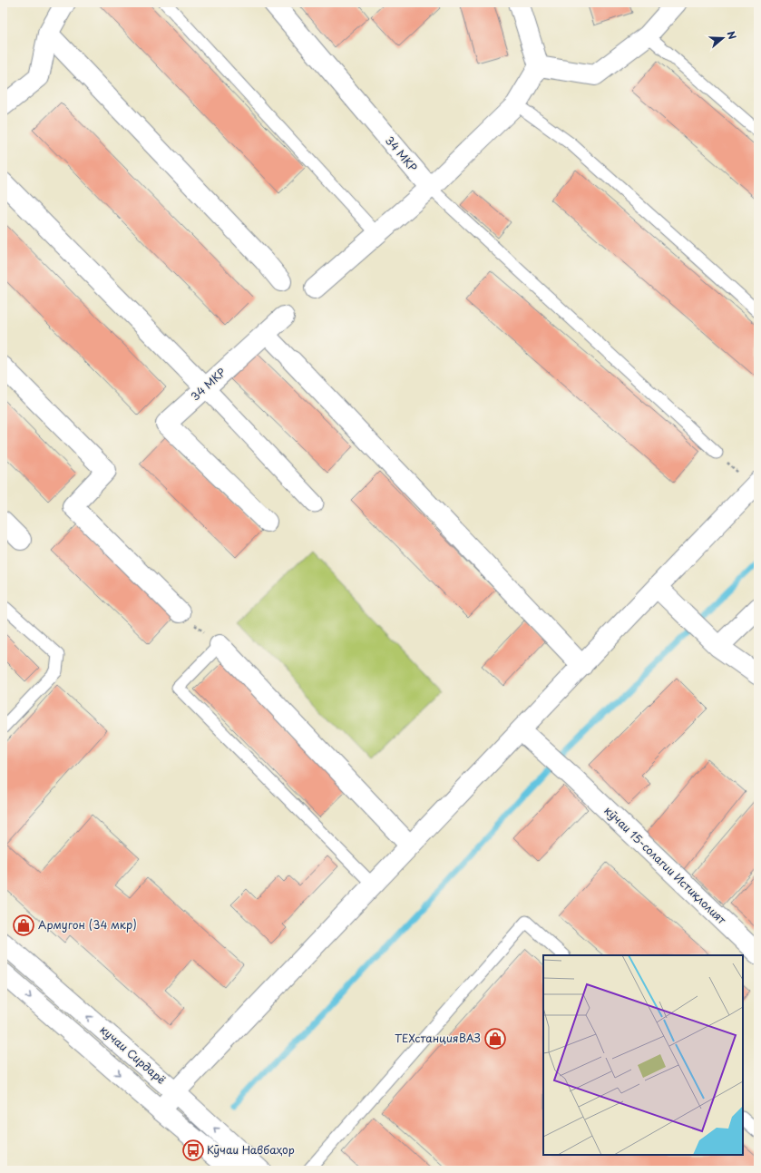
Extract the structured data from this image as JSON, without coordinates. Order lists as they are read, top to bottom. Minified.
{"streets":{"main road":["34 МКР","кӯчаи 15-солагии Истиқлолият","кучаи Сирдарё"]},"places":{"shop":["Армугон (34 мкр)","ТЕХстанцияВАЗ"],"bus stop":["Кӯчаи Навбаҳор"]},"north":"right"}
